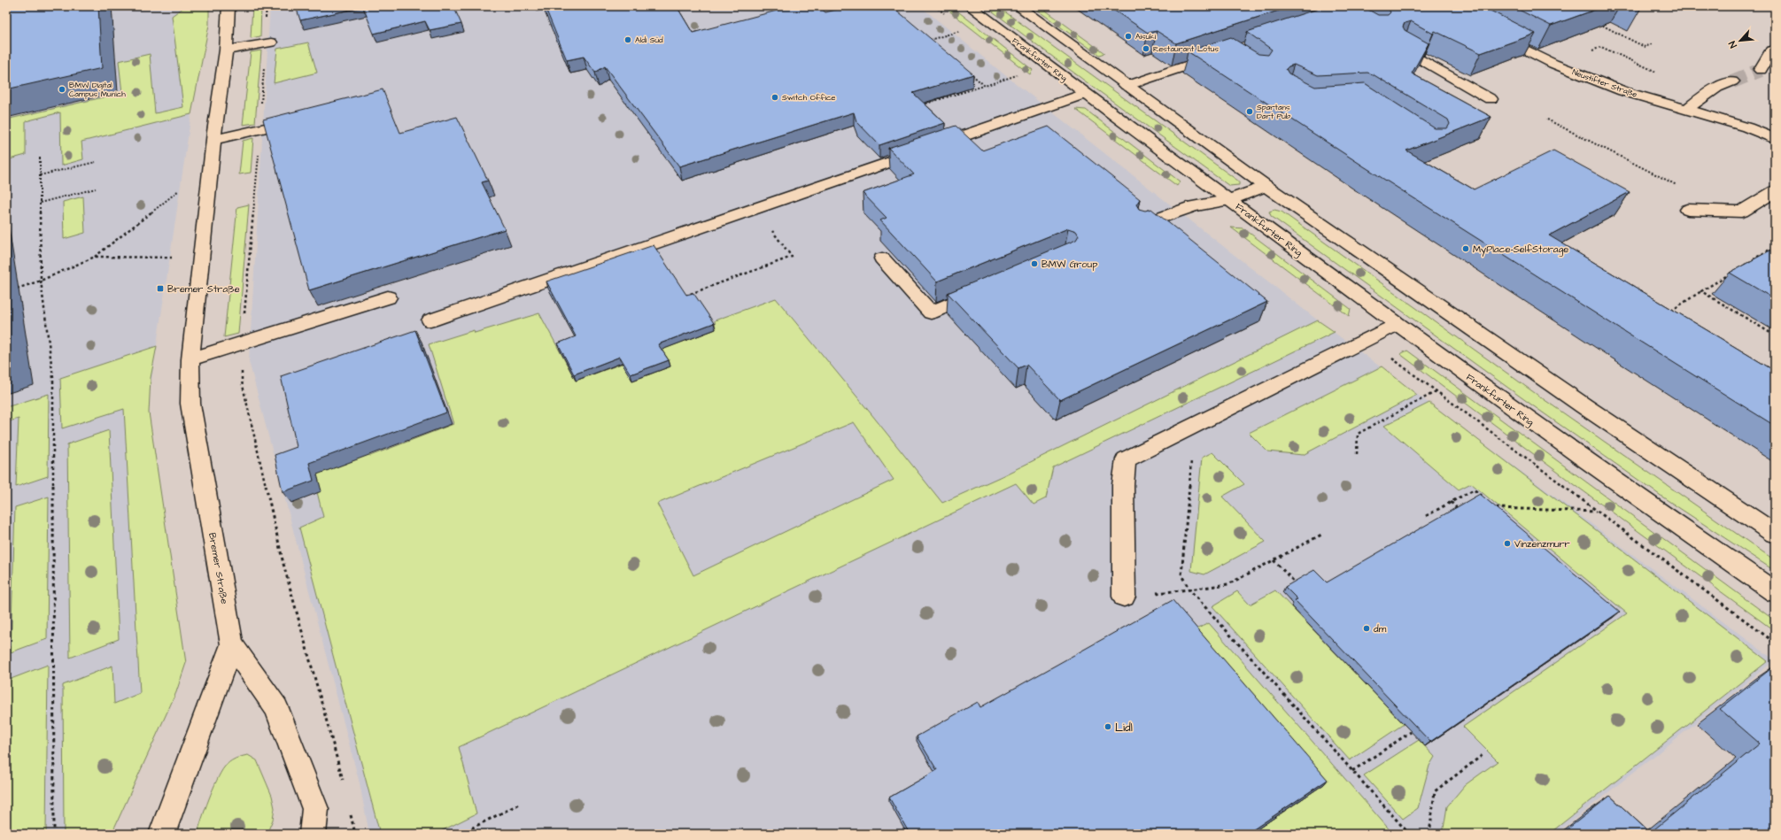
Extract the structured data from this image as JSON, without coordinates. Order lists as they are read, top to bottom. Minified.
{"streets":{"main road":["Frankfurter Ring","Neustifter Straße","Bremer Straße"]},"places":{"other":["Aisuki","Aldi Süd","Restaurant Lotus","BMW Digital Campus Munich","Switch Office","Spartans Dart Pub","MyPlace-SelfStorage","BMW Group","Vinzenzmurr","dm","Lidl"],"transit":["Bremer Straße"]},"north":"bottom left"}
